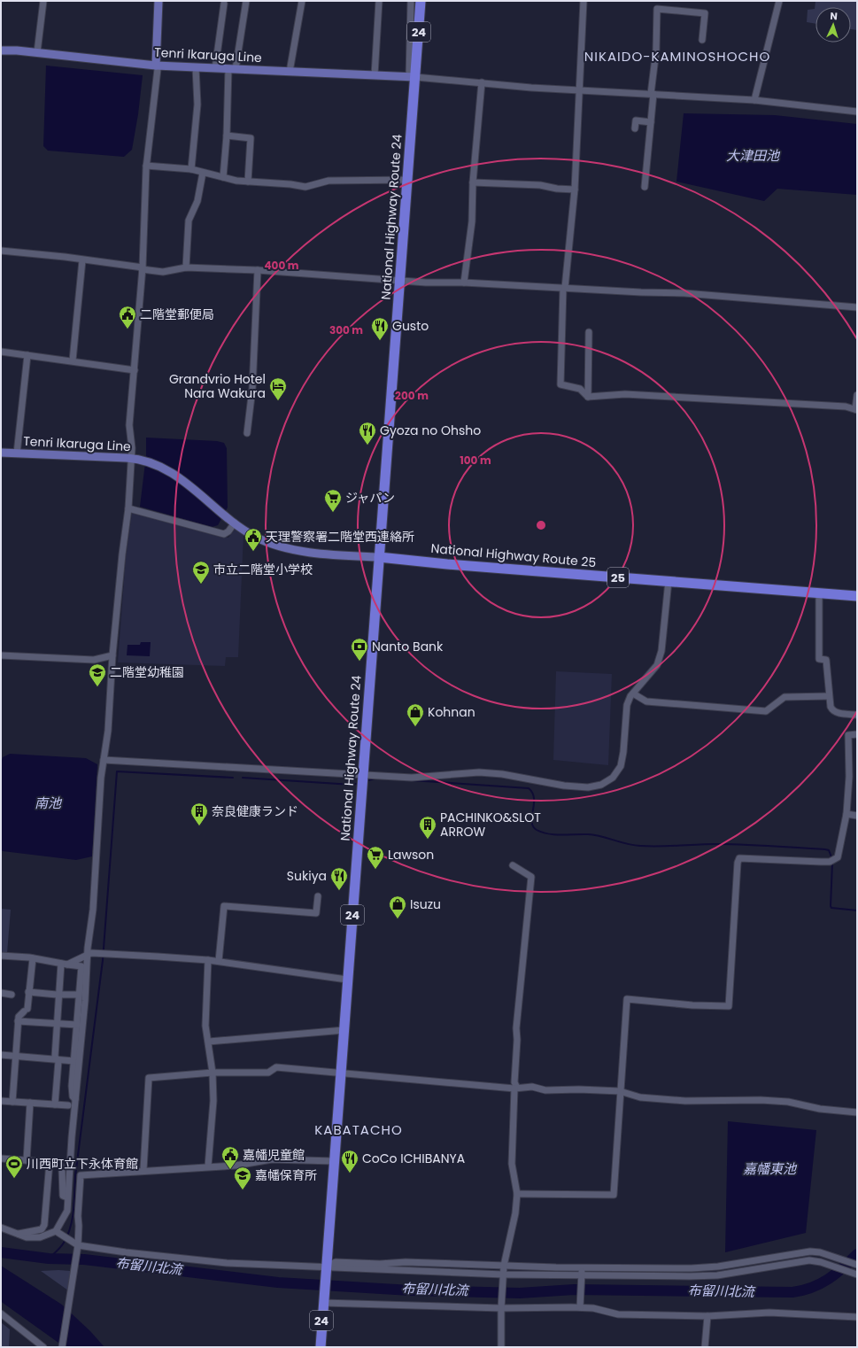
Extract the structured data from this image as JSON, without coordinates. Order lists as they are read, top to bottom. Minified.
{"streets":{"highway":["24","National Highway Route 24","National Highway Route 25","25"],"main road":["Tenri Ikaruga Line"]},"crossings":[["Tenri Ikaruga Line","National Highway Route 24"],["Tenri Ikaruga Line","National Highway Route 25"],["National Highway Route 24","National Highway Route 25"]],"districts":["NIKAIDO-KAMINOSHOCHO","KABATACHO"],"water":["大津田池","南池","嘉幡東池","布留川北流"],"places":{"public building":["二階堂郵便局","天理警察署二階堂西連絡所","嘉幡児童館"],"restaurant":["Gusto","Gyoza no Ohsho","Sukiya","CoCo ICHIBANYA"],"hotel":["Grandvrio Hotel Nara Wakura"],"supermarket":["ジャパン","Lawson"],"school or university":["市立二階堂小学校","二階堂幼稚園","嘉幡保育所"],"bank":["Nanto Bank"],"shop":["Kohnan","Isuzu"],"building":["奈良健康ランド","PACHINKO&SLOT ARROW"],"sports":["川西町立下永体育館"]},"north":"top","rings":["400 m","300 m","200 m","100 m"]}
